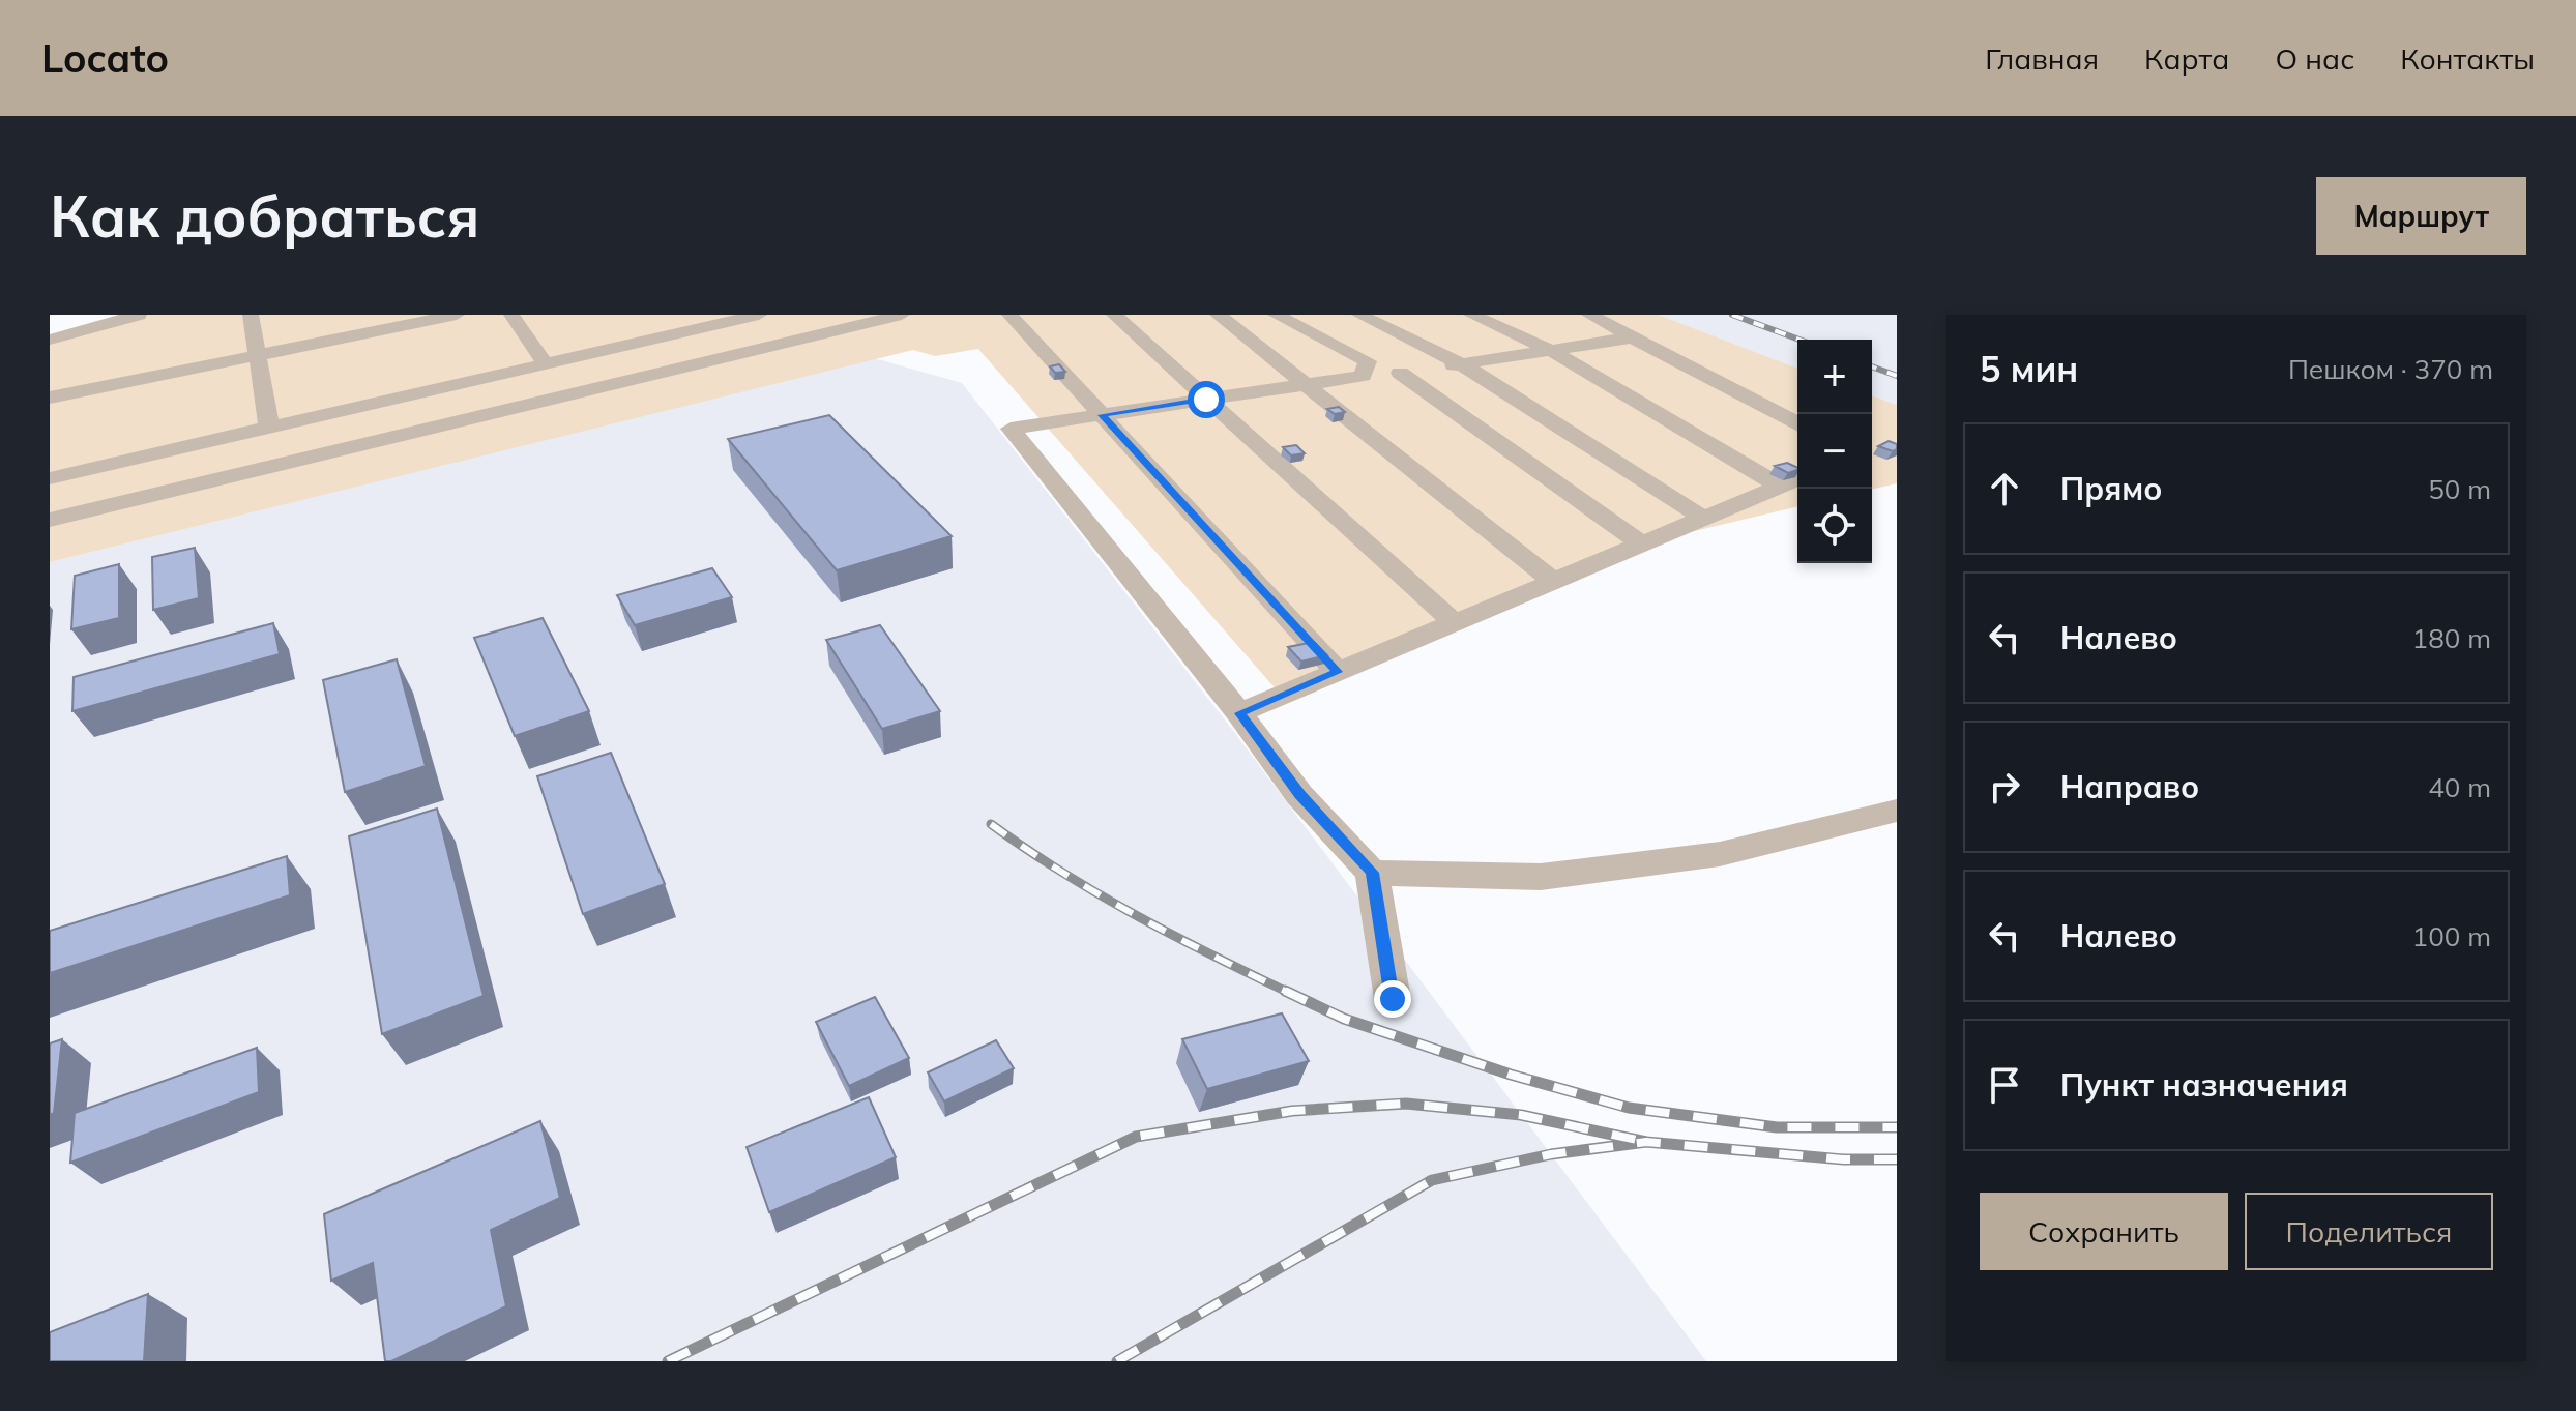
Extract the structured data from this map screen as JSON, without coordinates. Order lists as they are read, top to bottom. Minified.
{"page":{"header":"Locato","nav":["Главная","Карта","О нас","Контакты"],"buttons":["Маршрут",["Сохранить","Поделиться"]],"title":"Как добраться","heading":["5 мин","Пешком · 370 m"],"map_buttons":["+","−"],"list":[["Прямо","50 m"],["Налево","180 m"],["Направо","40 m"],["Налево","100 m"],"Пункт назначения"]}}
